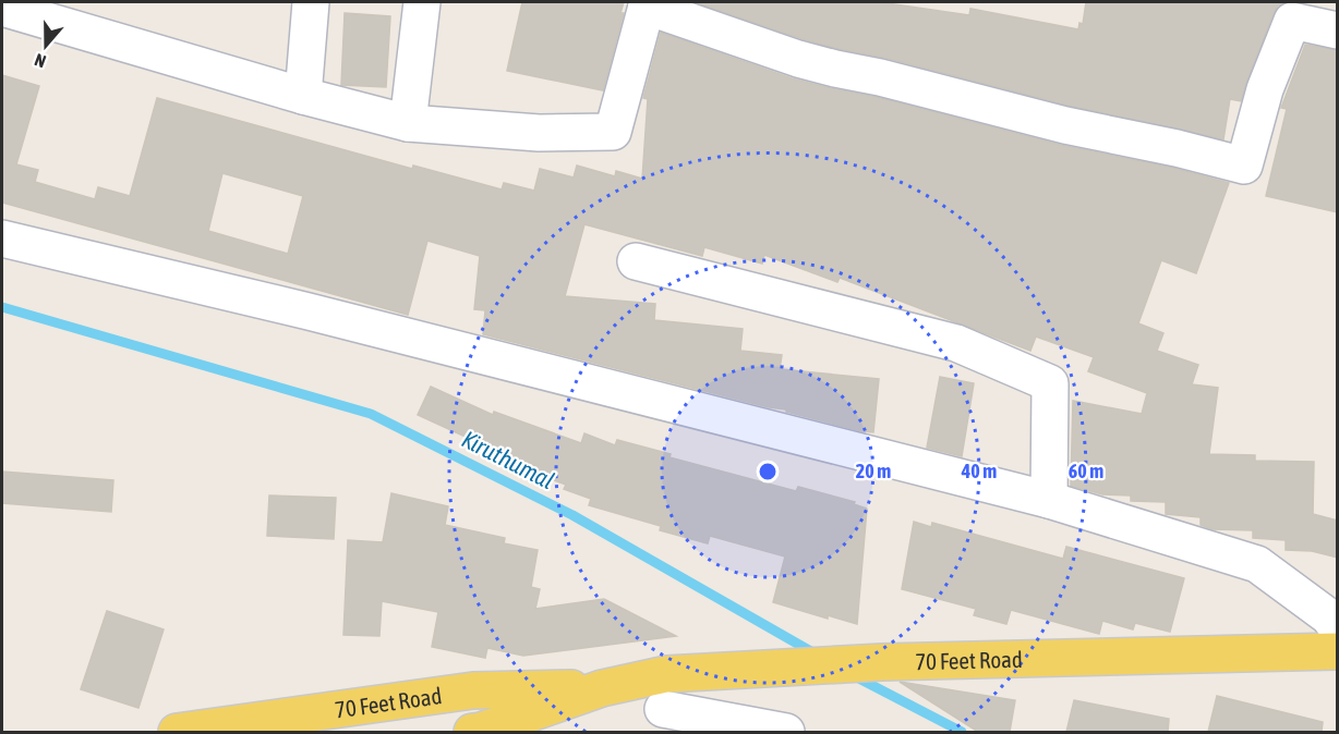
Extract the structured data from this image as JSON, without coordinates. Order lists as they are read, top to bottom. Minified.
{"streets":{"main road":["70 Feet Road"]},"water":["Kiruthumal"],"north":"bottom","rings":["20 m","40 m","60 m"]}
